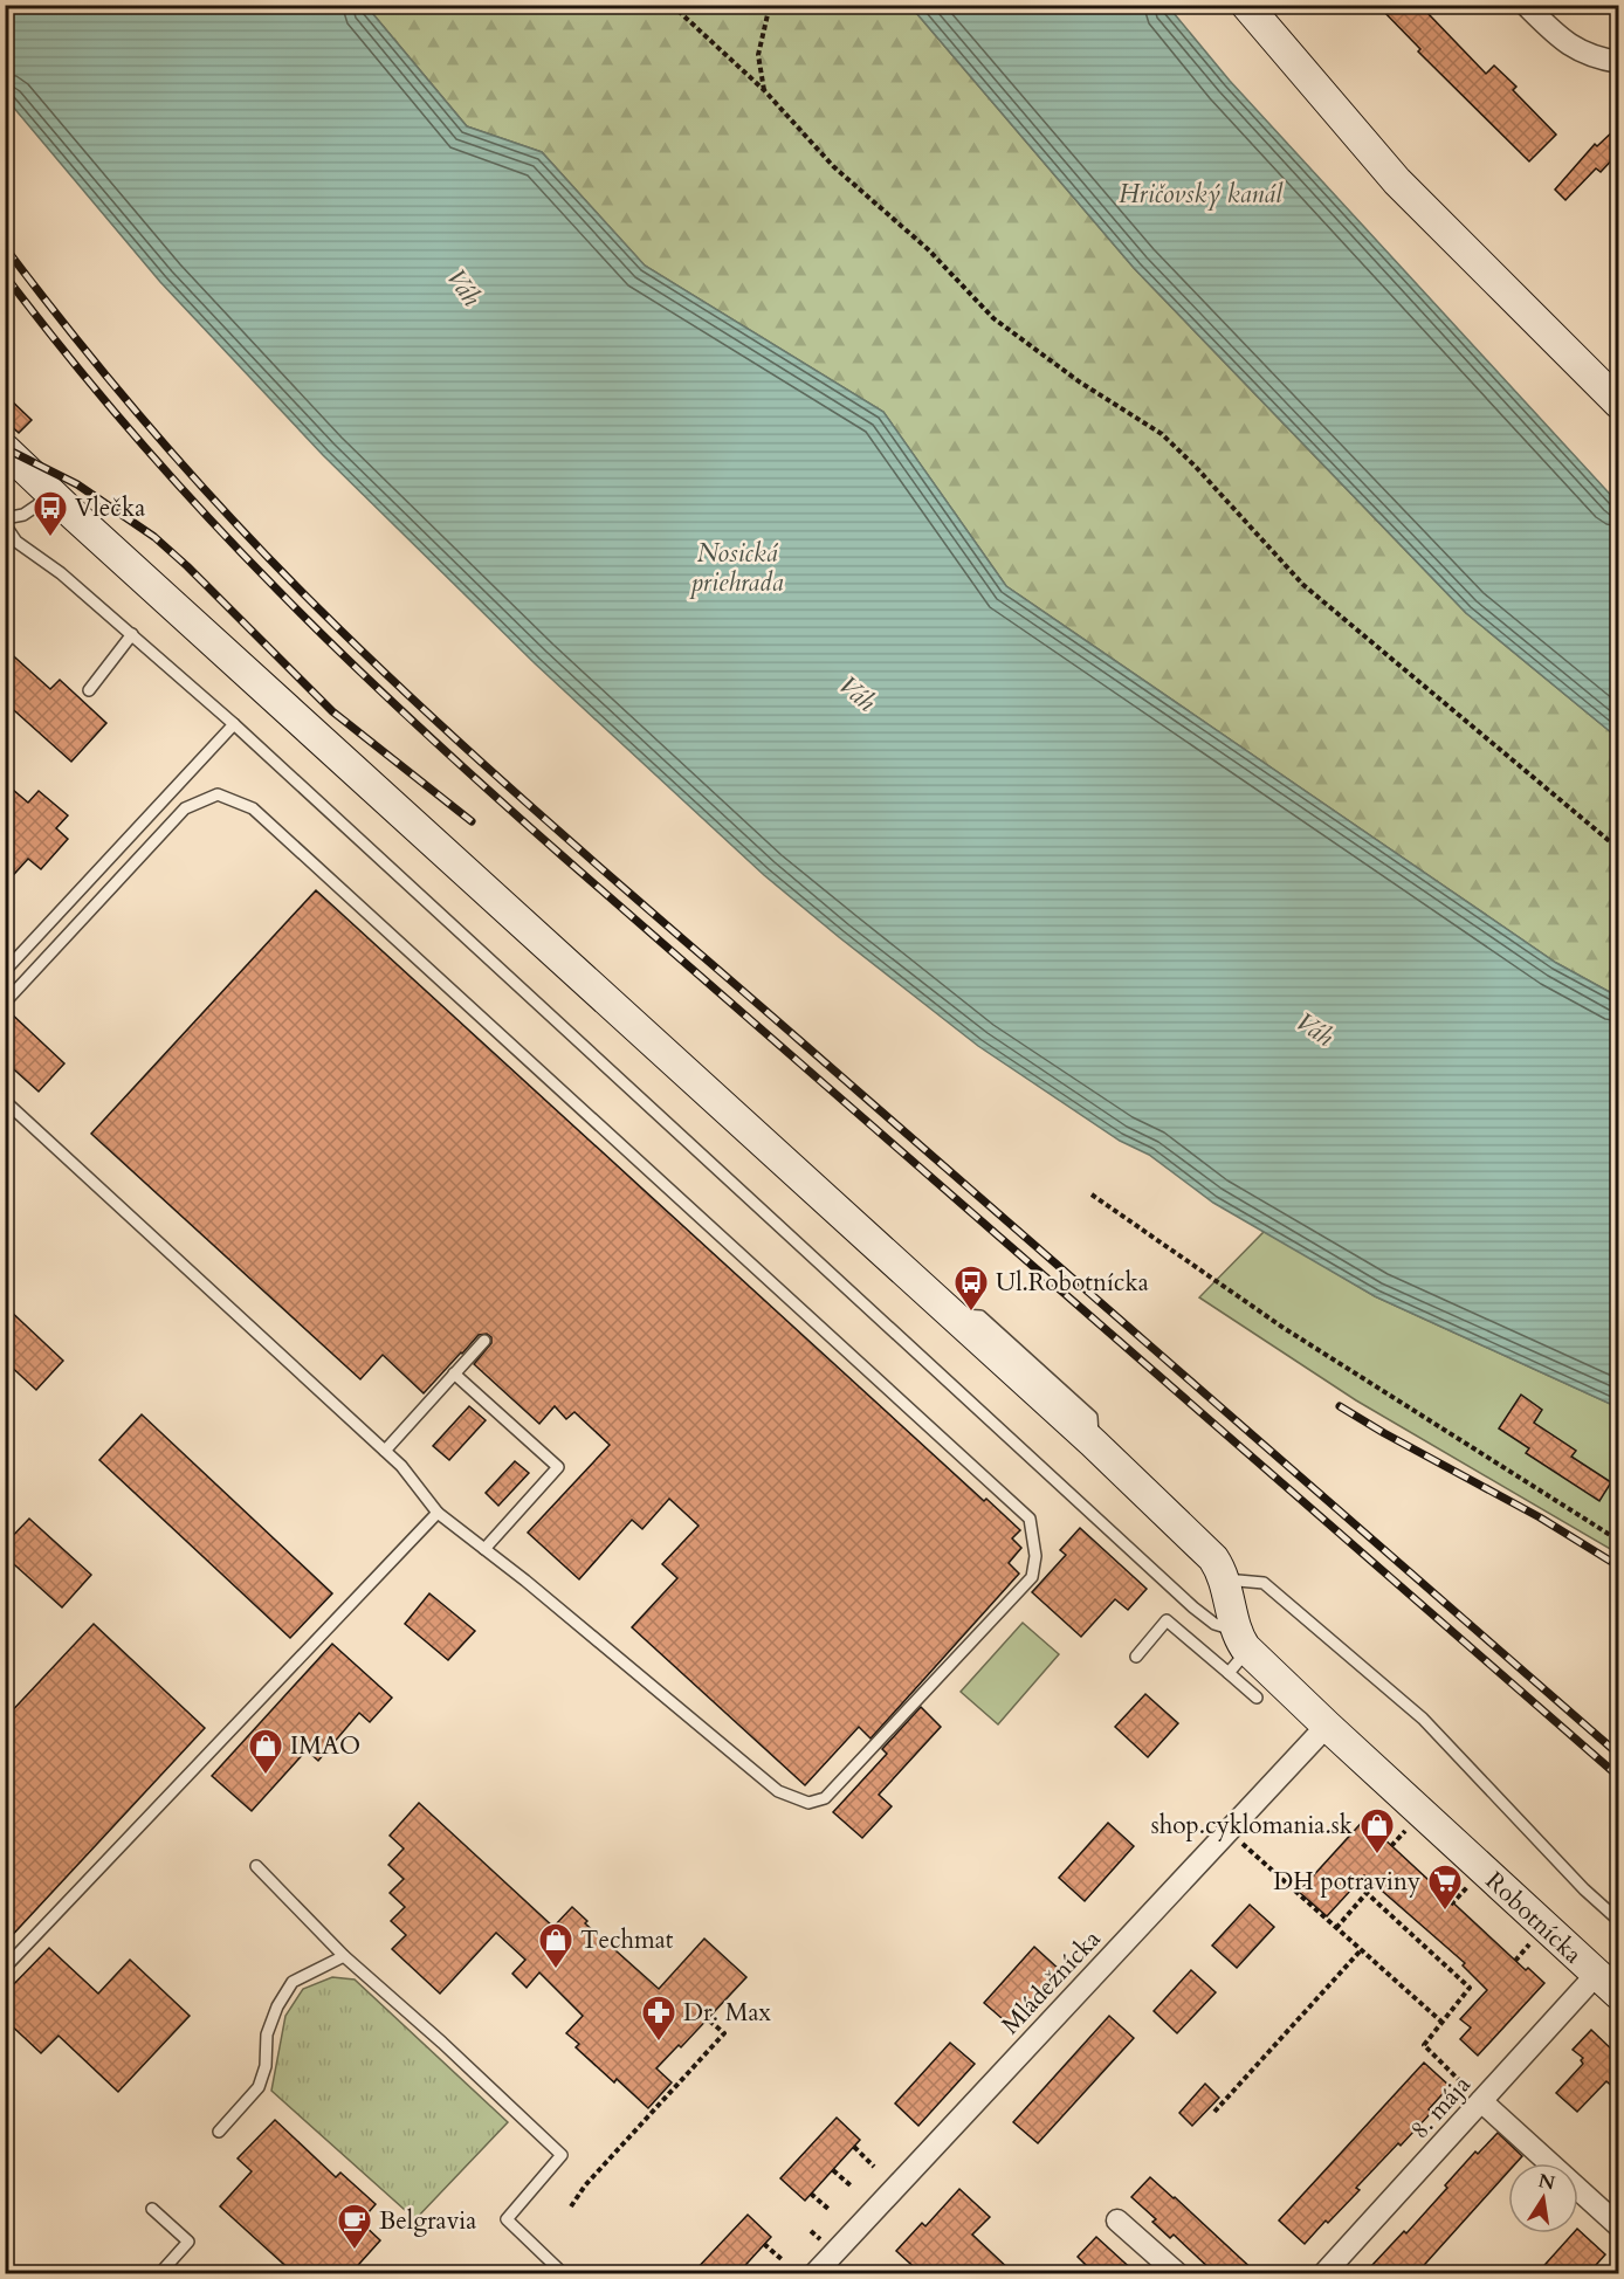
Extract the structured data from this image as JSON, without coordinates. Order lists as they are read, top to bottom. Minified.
{"streets":{"street":["Robotnícka","Mládežnícka","8. mája"]},"crossings":[["Robotnícka","Mládežnícka"],["Robotnícka","8. mája"]],"water":["Hričovský kanál","Váh","Nosická priehrada"],"places":{"bus stop":["Vlečka","Ul.Robotnícka"],"shop":["IMAO","shop.cyklomania.sk","Techmat"],"supermarket":["DH potraviny"],"pharmacy":["Dr. Max"],"cafe":["Belgravia"]},"north":"top"}
